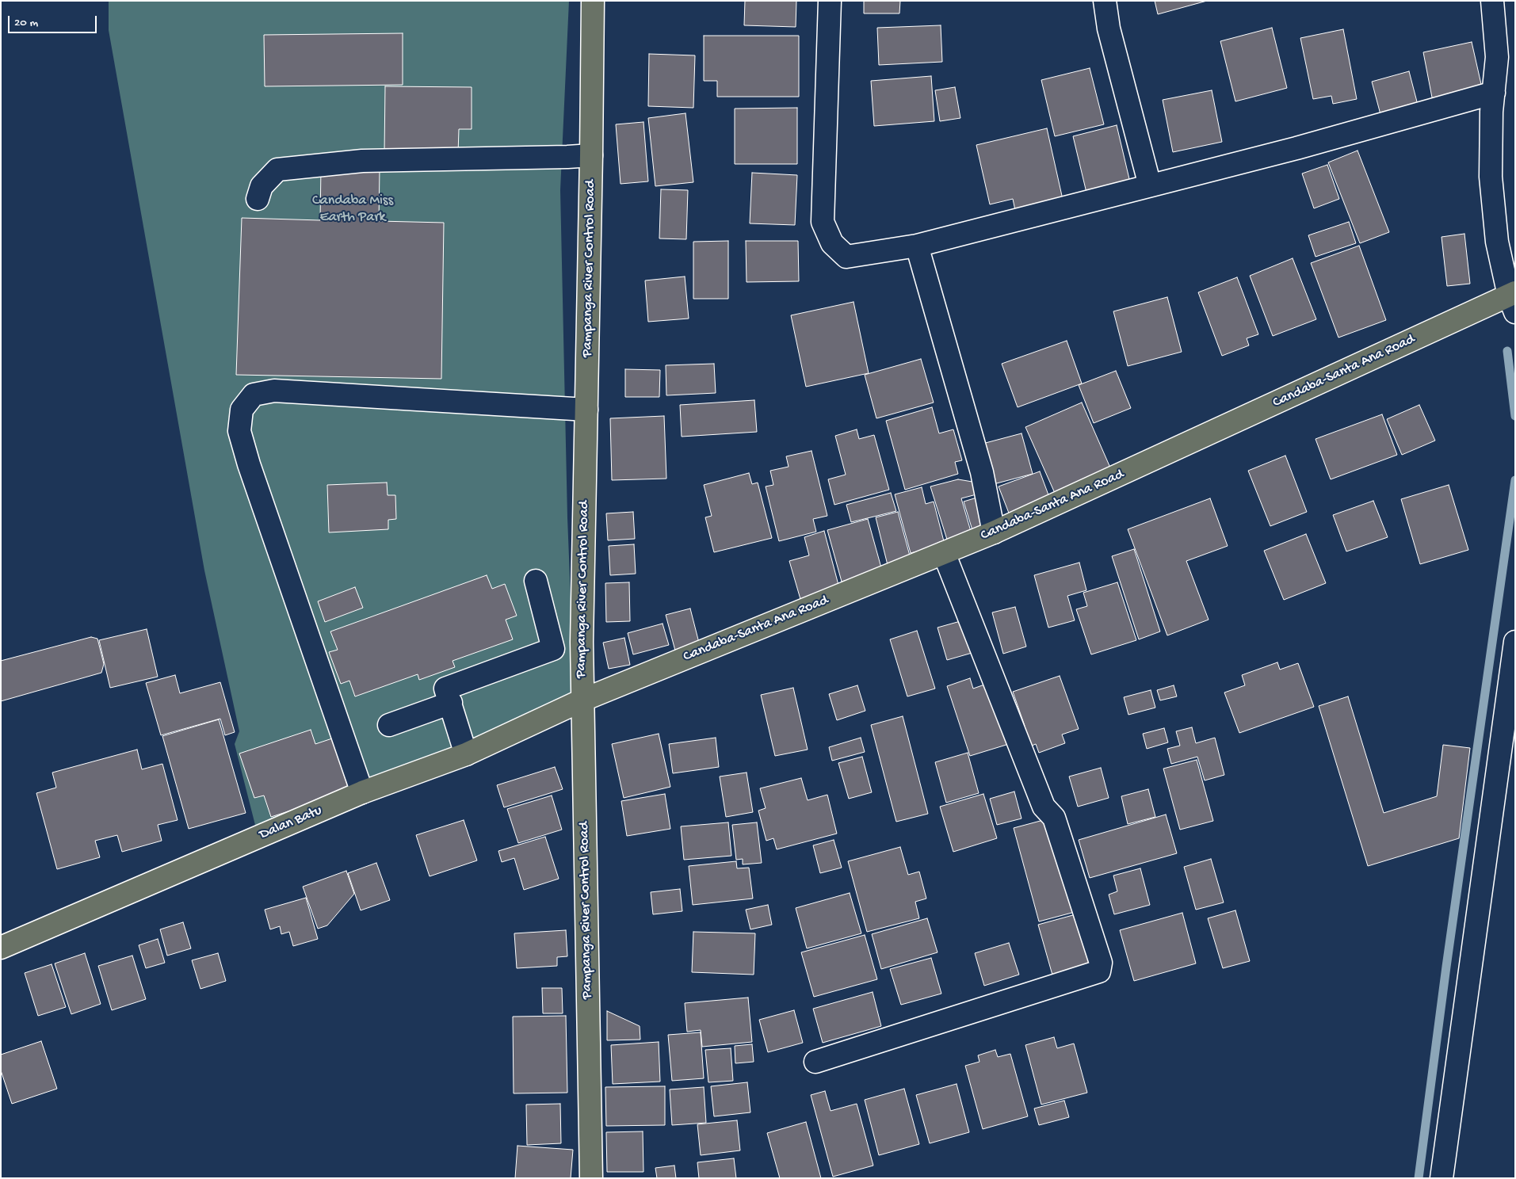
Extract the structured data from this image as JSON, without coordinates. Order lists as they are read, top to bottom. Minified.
{"streets":{"main road":["Pampanga River Control Road","Candaba-Santa Ana Road","Dalan Batu"]},"crossings":[["Pampanga River Control Road","Candaba-Santa Ana Road"],["Pampanga River Control Road","Dalan Batu"],["Candaba-Santa Ana Road","Dalan Batu"]],"parks":["Candaba Miss Earth Park"],"scale_bar":"20 m"}
